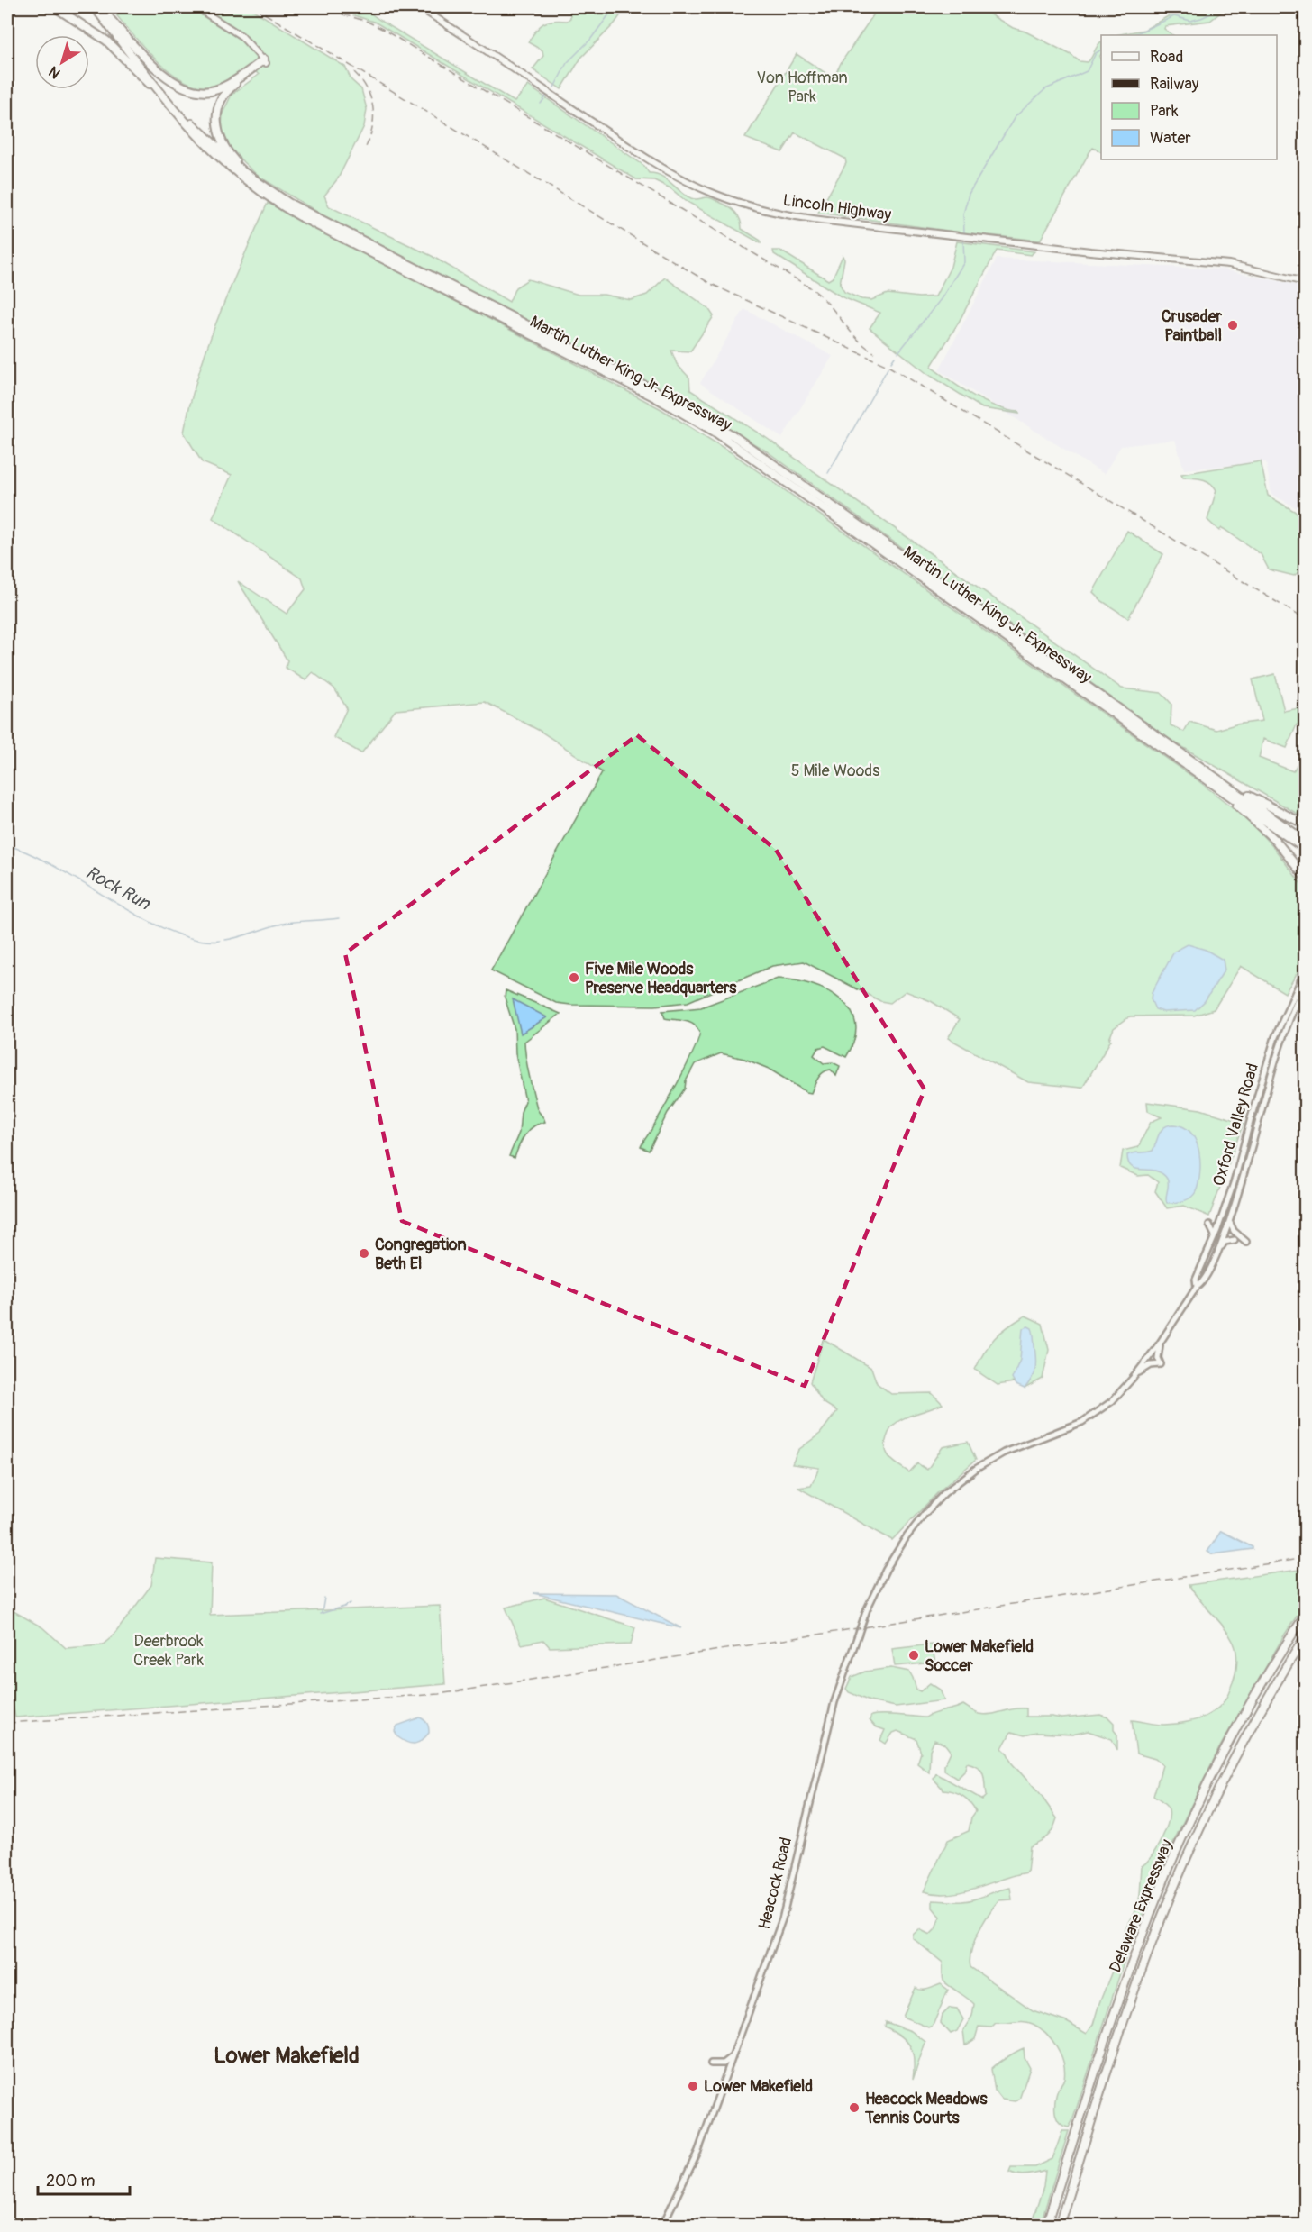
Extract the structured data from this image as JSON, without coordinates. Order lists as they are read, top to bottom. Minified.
{"streets":{"highway":["Martin Luther King Jr. Expressway","Delaware Expressway"],"main road":["Lincoln Highway","Oxford Valley Road","Heacock Road"]},"crossings":[["Oxford Valley Road","Heacock Road"]],"districts":["Lower Makefield"],"water":["Rock Run"],"parks":["Von Hoffman Park","5 Mile Woods","Deerbrook Creek Park"],"places":["Crusader Paintball","Five Mile Woods Preserve Headquarters","Congregation Beth El","Lower Makefield Soccer","Lower Makefield","Heacock Meadows Tennis Courts"],"legend":["Road","Railway","Park","Water"],"scale_bar":"200 m","north":"bottom left"}
